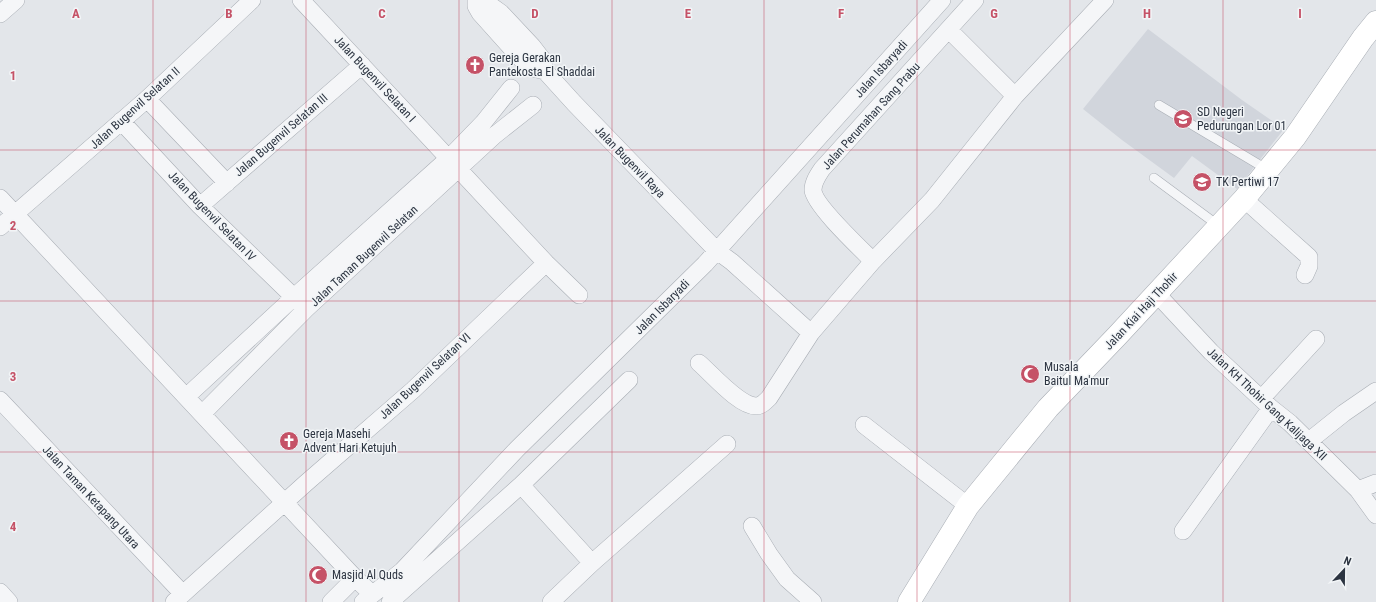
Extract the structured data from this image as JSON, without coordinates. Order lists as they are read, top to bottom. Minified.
{"streets":{"street":["Jalan Isbaryadi","Jalan Bugenvil Selatan I","Jalan Bugenvil Selatan II","Jalan Perumahan Sang Prabu","Jalan Bugenvil Selatan III","Jalan Bugenvil Raya","Jalan Bugenvil Selatan IV","Jalan Taman Bugenvil Selatan","Jalan Kiai Haji Thohir","Jalan Bugenvil Selatan VI","Jalan KH Thohir Gang Kalijaga XII","Jalan Taman Ketapang Utara"]},"crossings":[["Jalan Isbaryadi","Jalan Bugenvil Raya"],["Jalan Bugenvil Selatan I","Jalan Bugenvil Selatan III"],["Jalan Bugenvil Selatan I","Jalan Taman Bugenvil Selatan"],["Jalan Bugenvil Selatan II","Jalan Bugenvil Selatan IV"],["Jalan Bugenvil Selatan III","Jalan Bugenvil Selatan IV"],["Jalan Bugenvil Selatan IV","Jalan Taman Bugenvil Selatan"],["Jalan Kiai Haji Thohir","Jalan KH Thohir Gang Kalijaga XII"],["Jalan Bugenvil Selatan VI","Jalan Taman Ketapang Utara"]],"places":{"church":["Gereja Gerakan Pantekosta El Shaddai","Gereja Masehi Advent Hari Ketujuh"],"school or university":["SD Negeri Pedurungan Lor 01","TK Pertiwi 17"],"mosque":["Musala Baitul Ma'mur","Masjid Al Quds"]},"north":"top","grid":{"columns":["A","B","C","D","E","F","G","H","I"],"rows":["1","2","3","4"]}}
